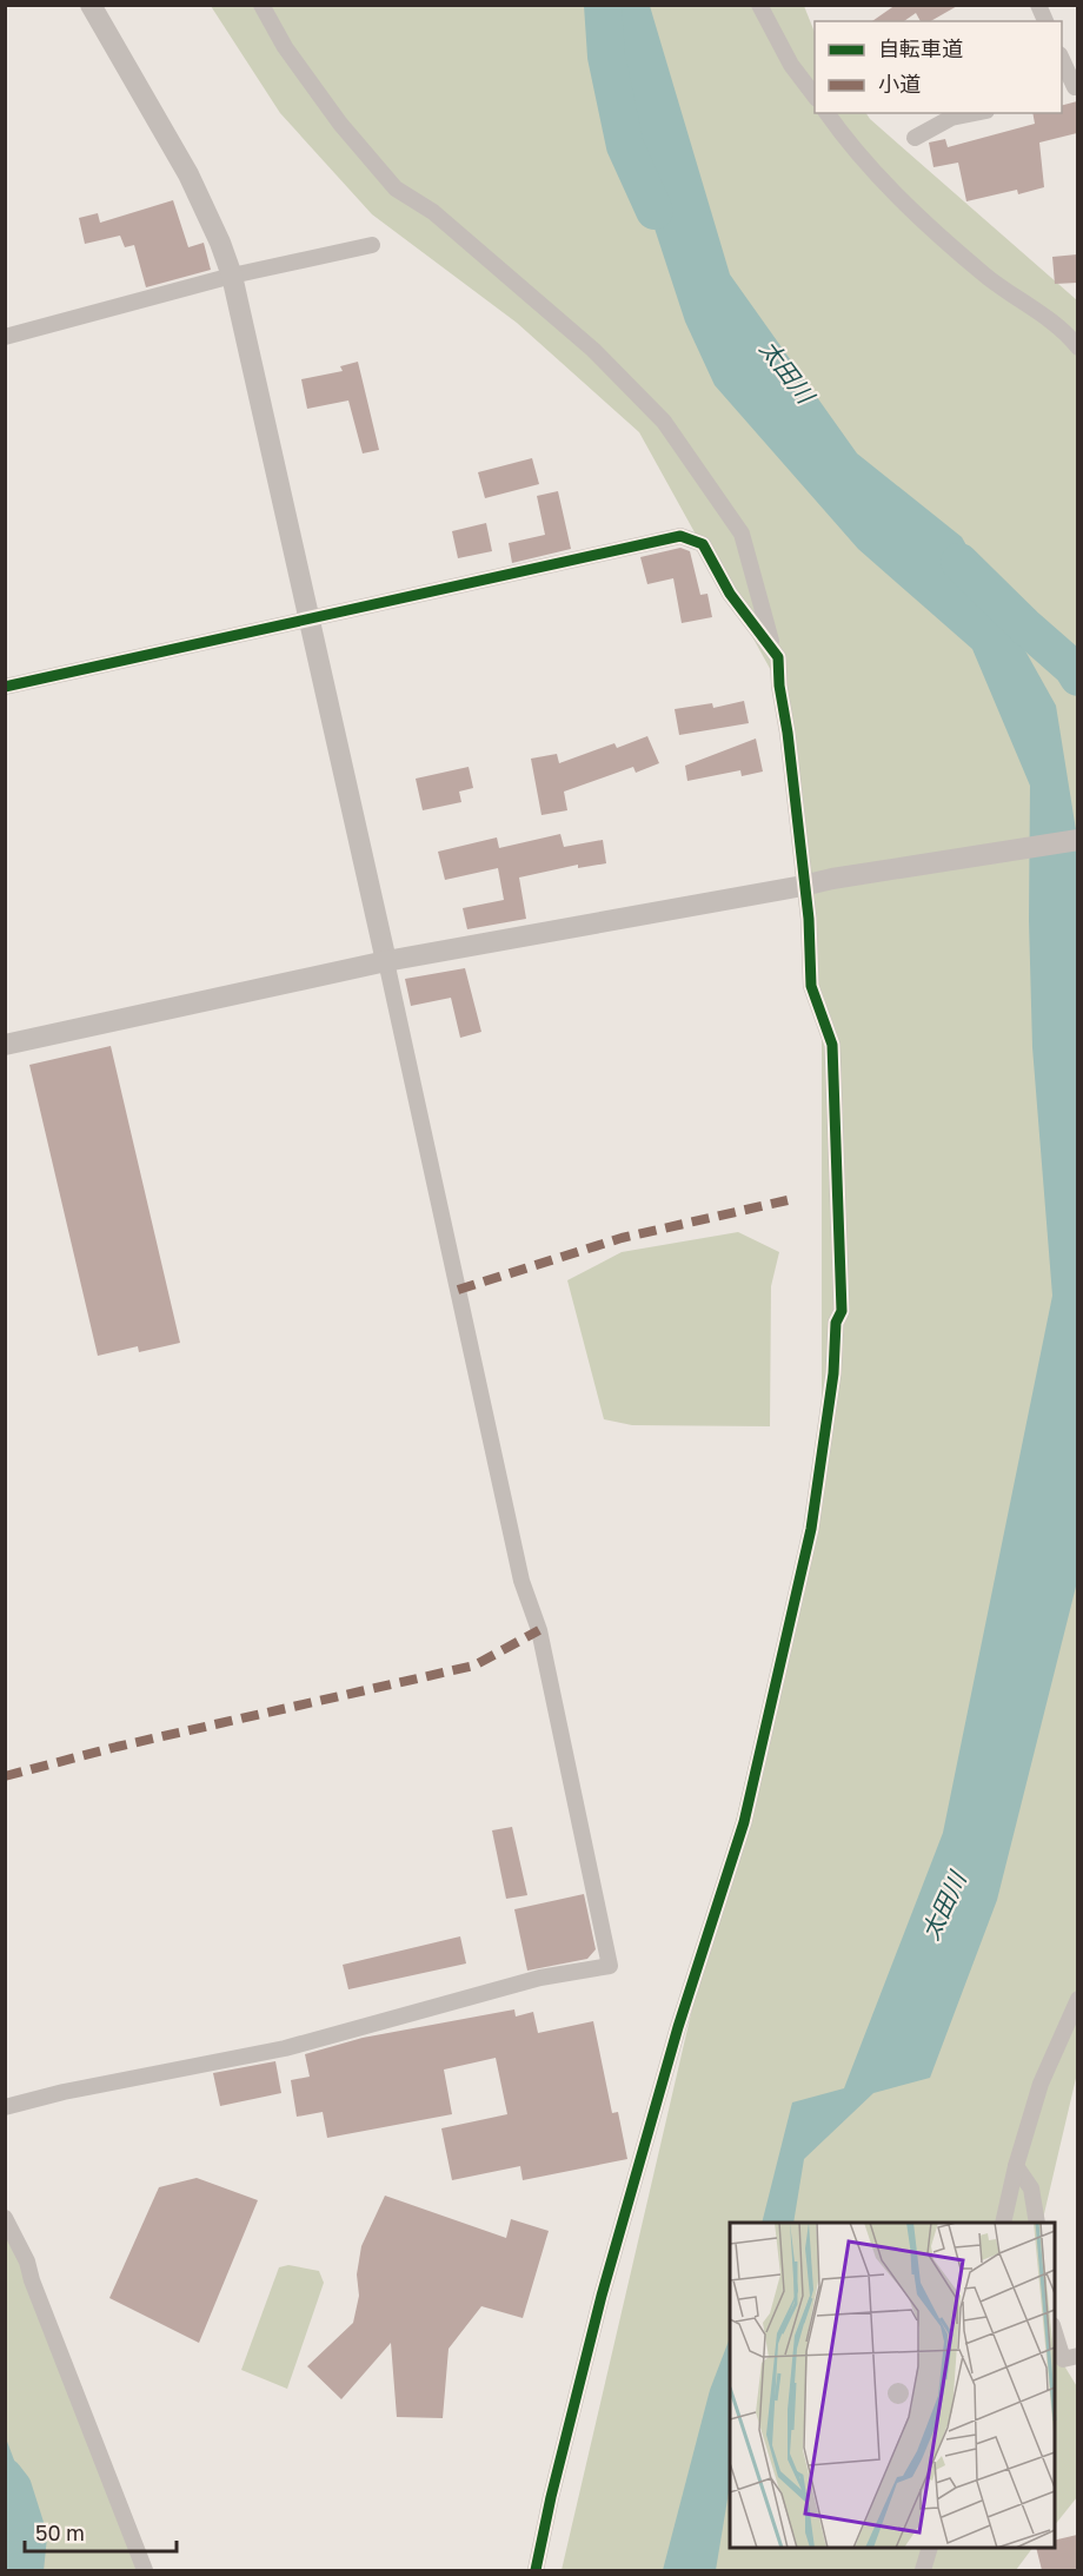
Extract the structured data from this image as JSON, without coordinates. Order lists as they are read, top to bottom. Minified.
{"water":["太田川"],"legend":["自転車道","小道"],"scale_bar":"50 m"}
